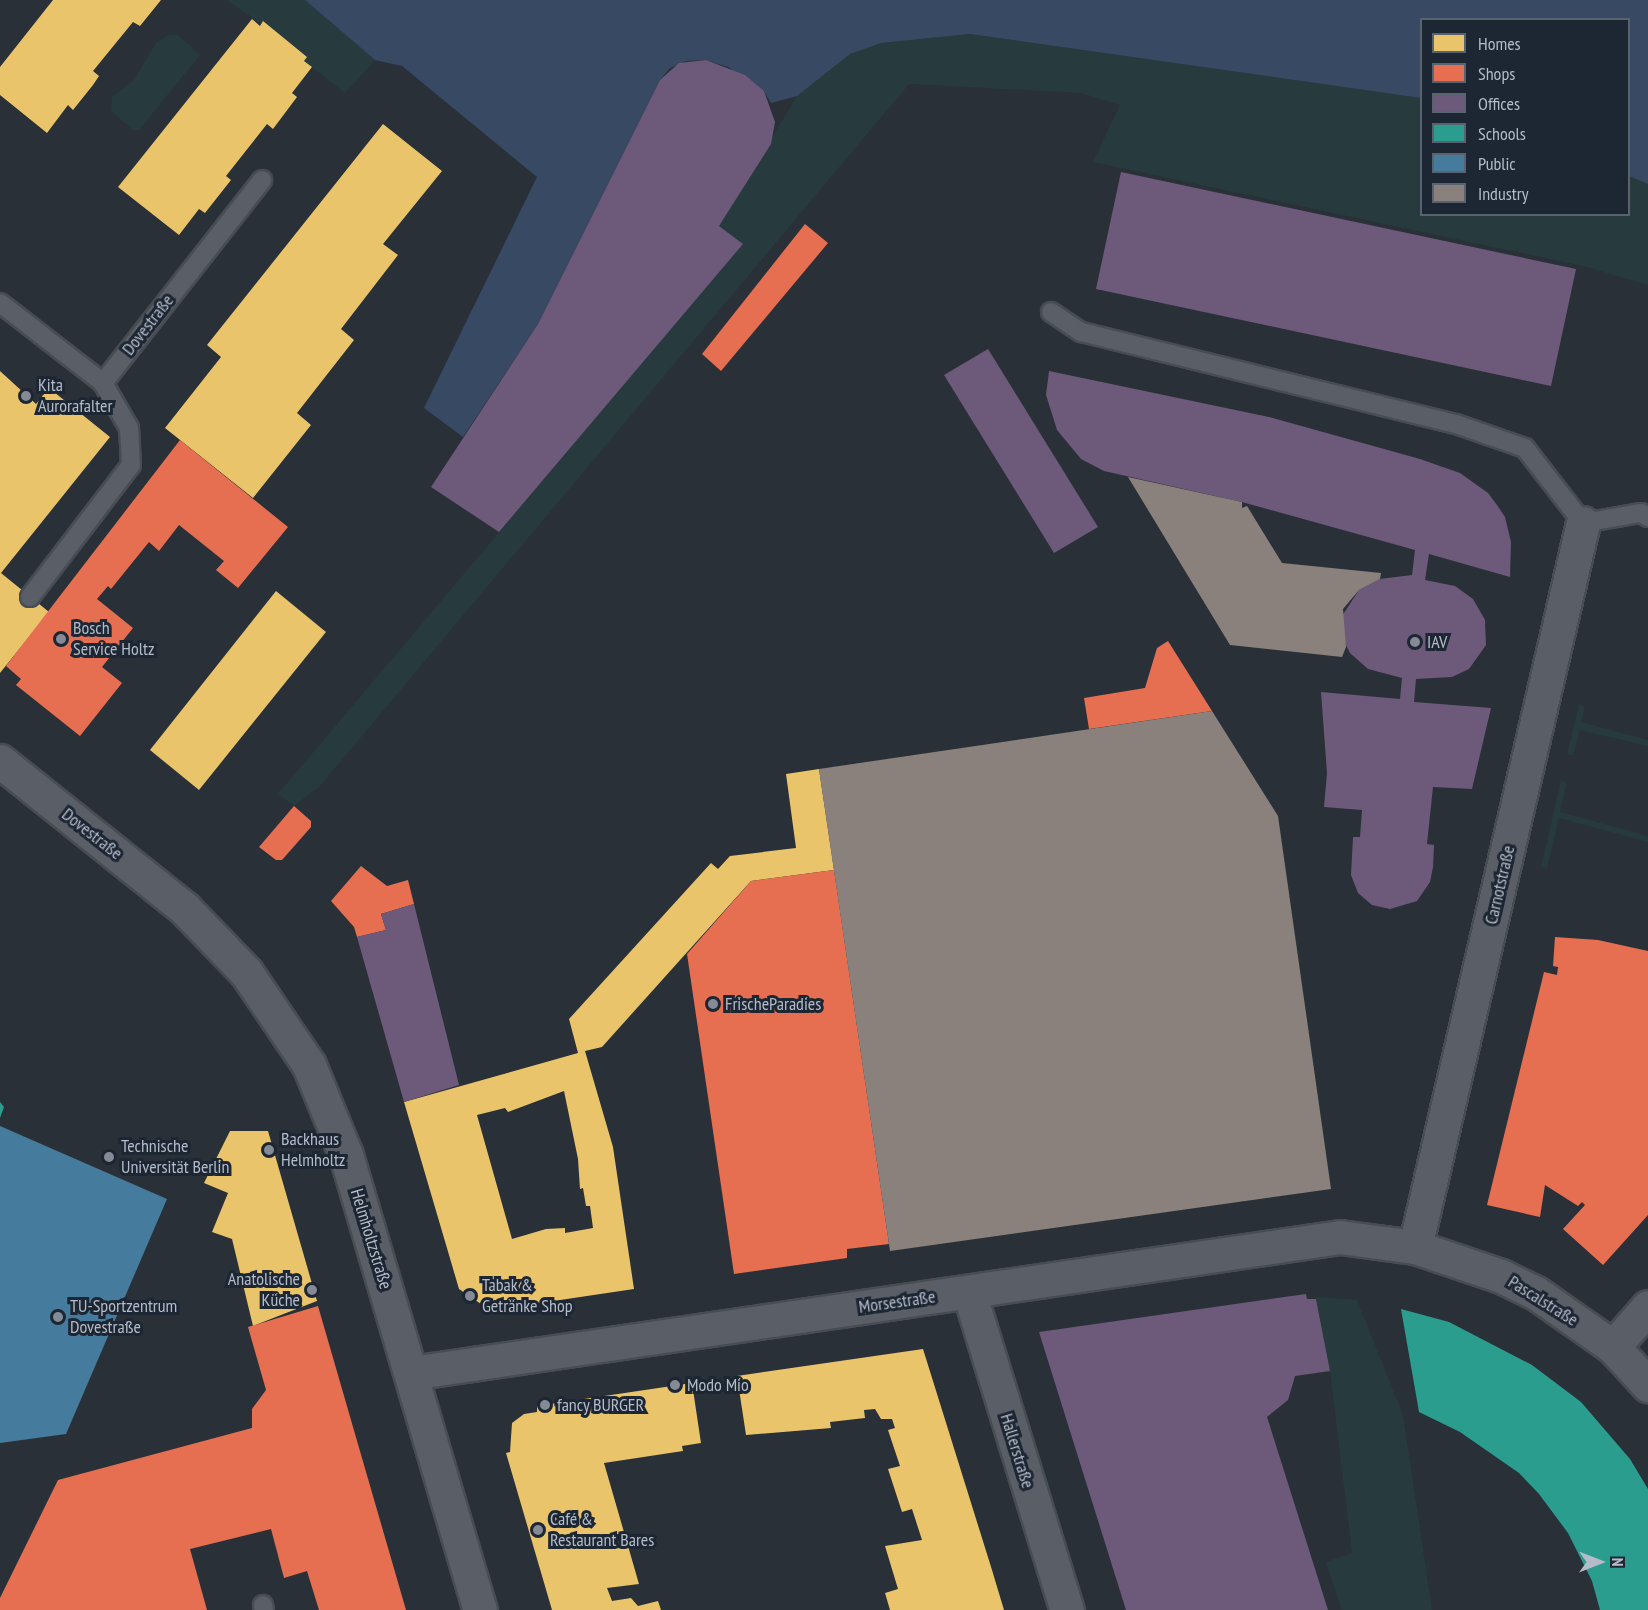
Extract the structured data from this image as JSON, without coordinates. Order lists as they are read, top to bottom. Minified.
{"streets":{"street":["Dovestraße","Carnotstraße","Helmholtzstraße","Pascalstraße","Morsestraße","Hallerstraße"]},"crossings":[["Dovestraße","Helmholtzstraße"],["Carnotstraße","Pascalstraße"],["Helmholtzstraße","Morsestraße"],["Pascalstraße","Morsestraße"],["Morsestraße","Hallerstraße"]],"places":["Kita Aurorafalter","Bosch Service Holtz","IAV","FrischeParadies","Backhaus Helmholtz","Technische Universität Berlin","Anatolische Küche","Tabak & Getränke Shop","TU-Sportzentrum Dovestraße","Modo Mio","fancy BURGER","Café & Restaurant Bares"],"legend":["Homes","Shops","Offices","Schools","Public","Industry"],"north":"right"}
